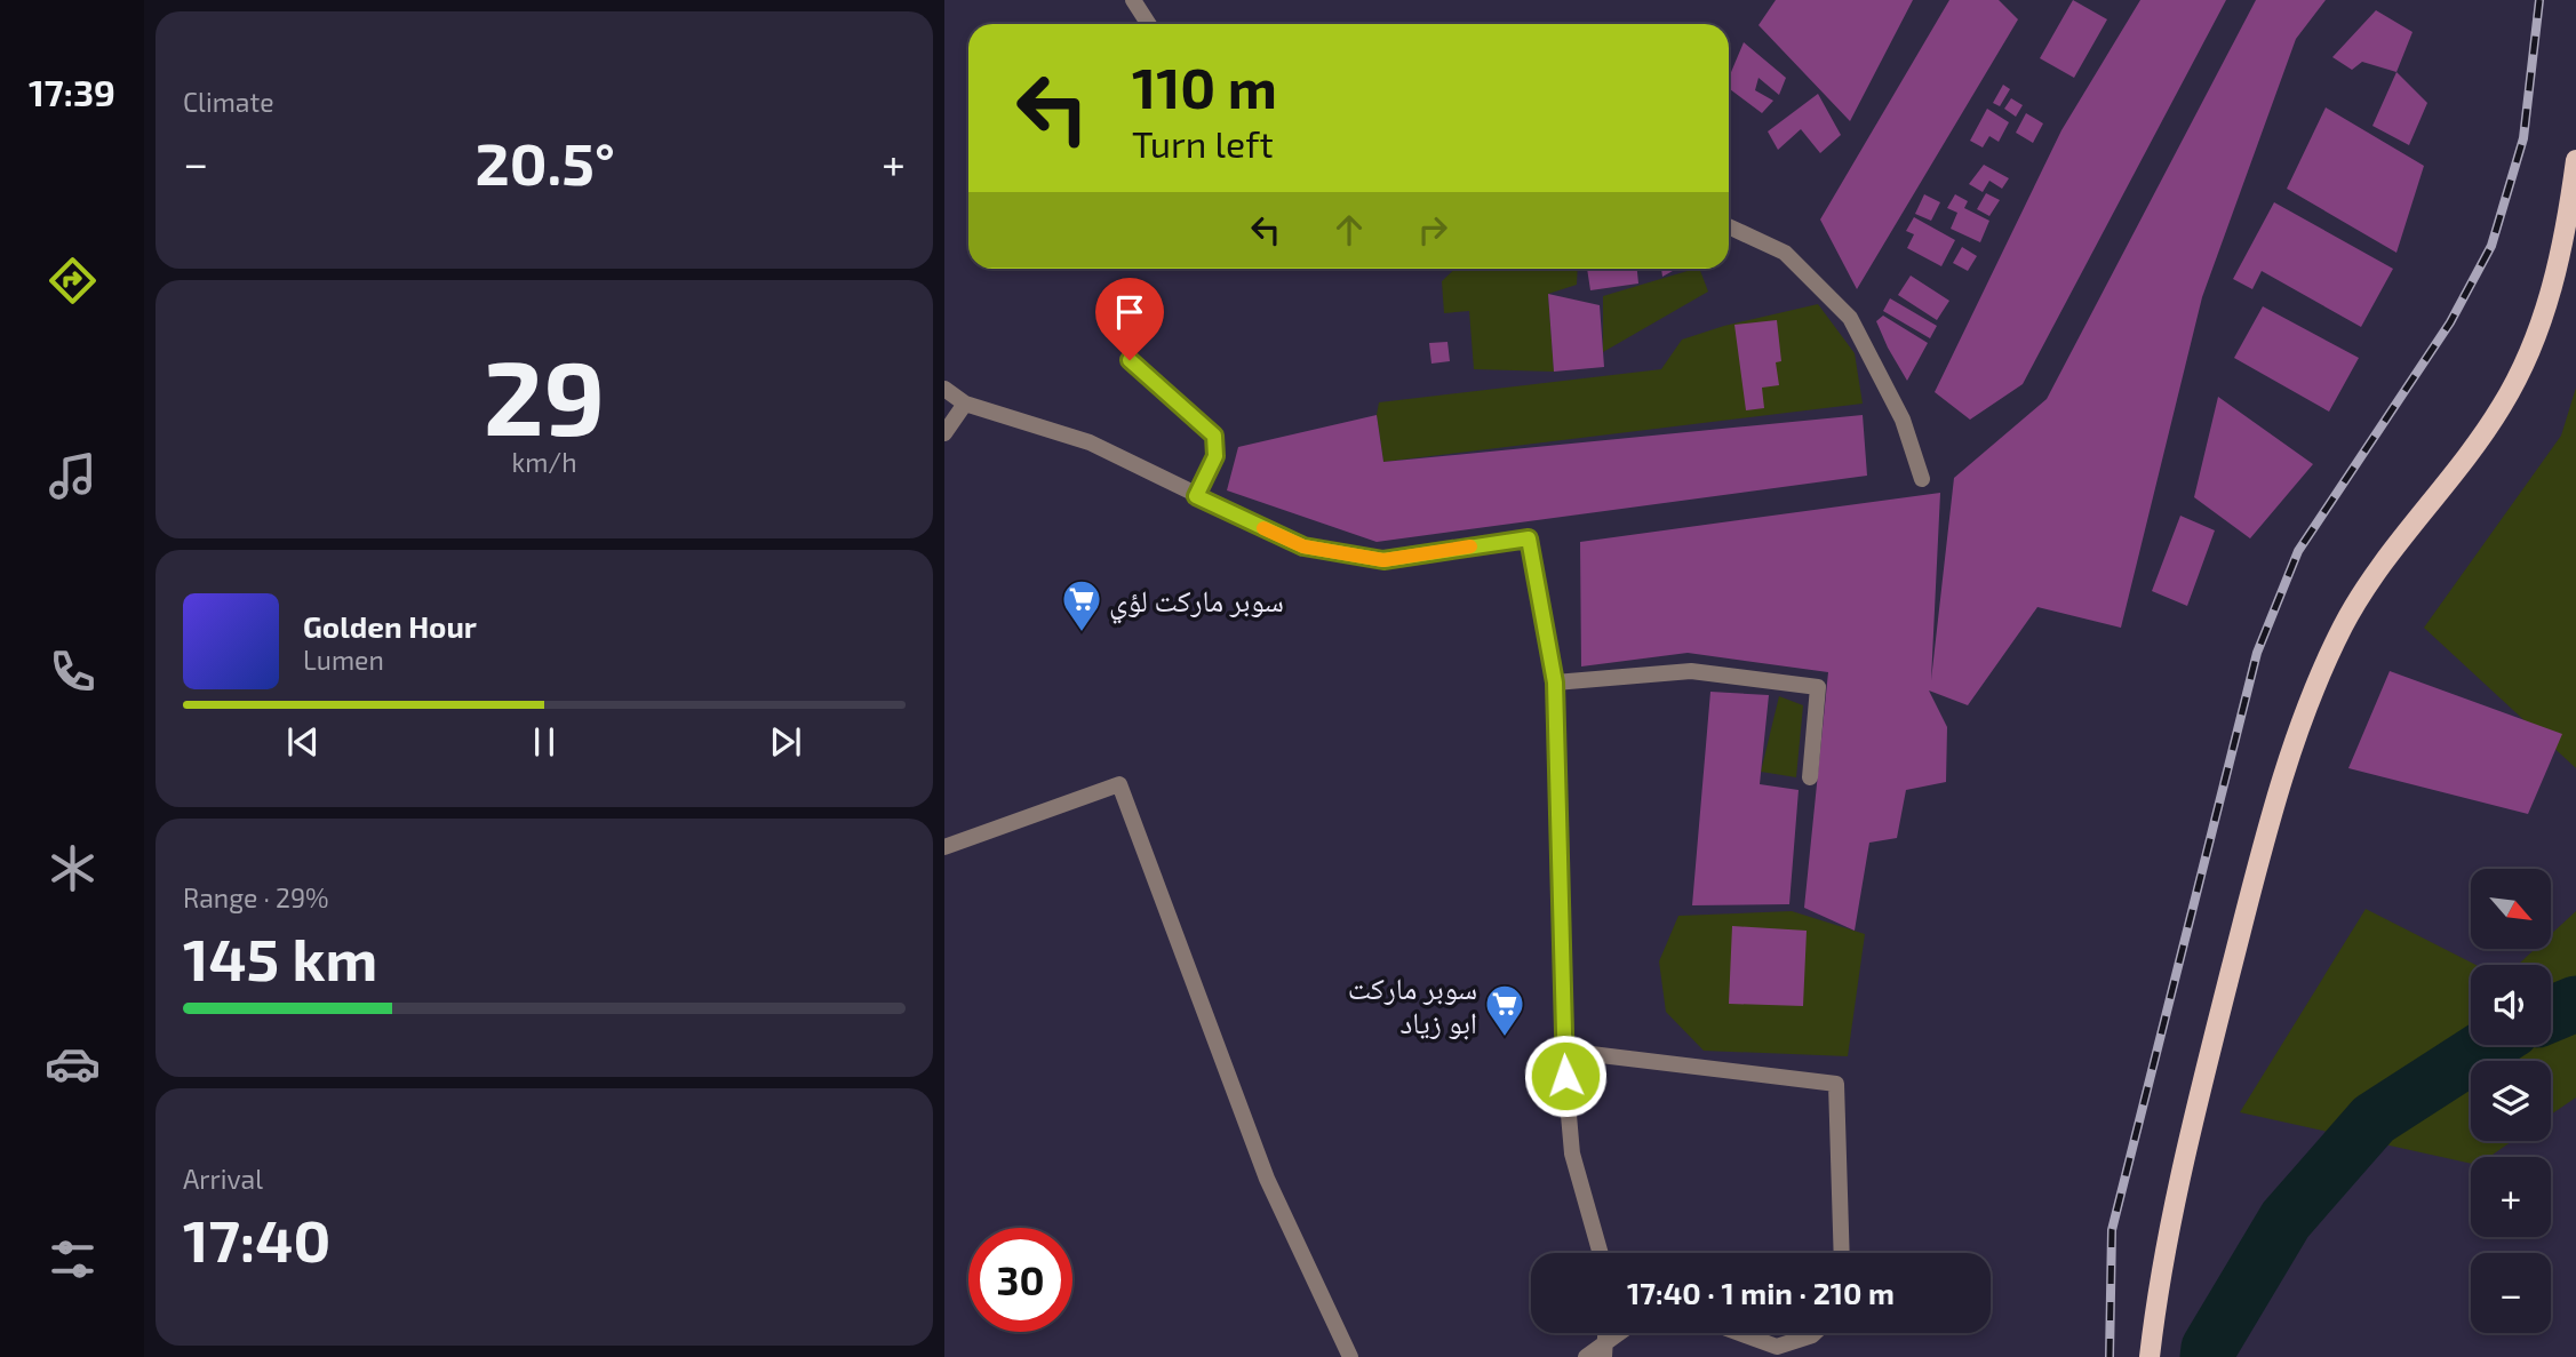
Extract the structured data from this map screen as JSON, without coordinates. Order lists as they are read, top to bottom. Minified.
{"places":{"supermarket":["سوبر ماركت لؤي","سوبر ماركت ابو زياد"]},"north":"bottom right","page":{"tabs":"17:39","tile":["Climate",["29","km/h"],["Range · 29%","145 km"],["Arrival","17:40"]],"turn":["110 m","Turn left"],"heat":["−","20.5°","+"],"song":["Golden Hour","Lumen"],"map_buttons":["+","−"],"limit":"30","trip":"17:40 · 1 min · 210 m"}}
